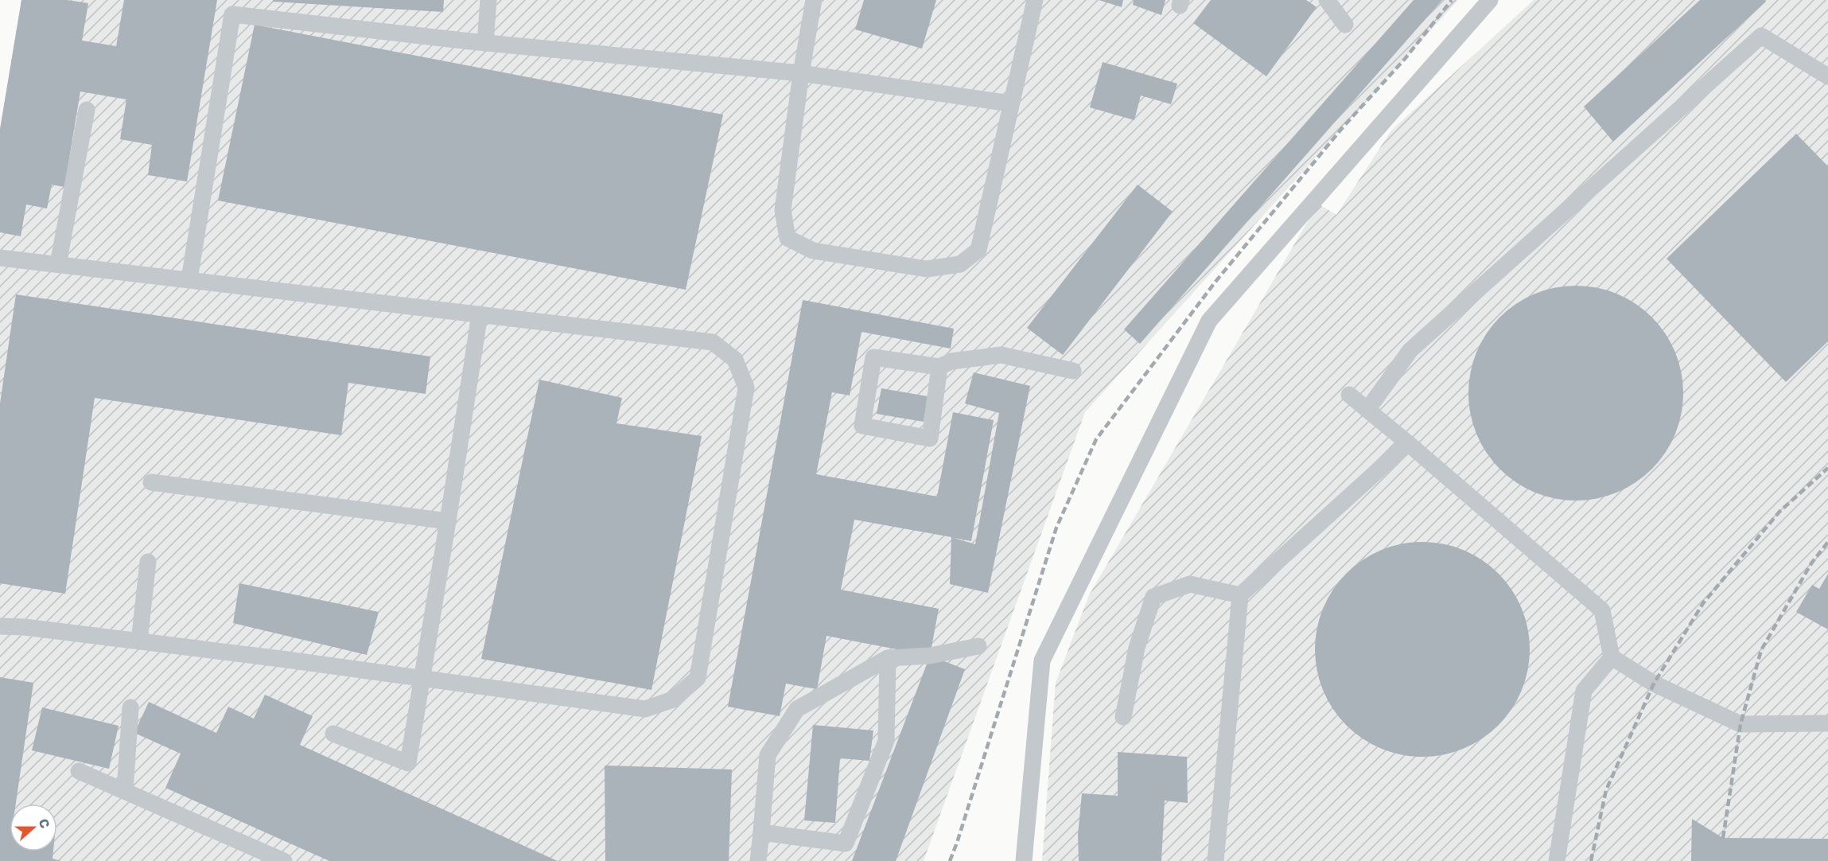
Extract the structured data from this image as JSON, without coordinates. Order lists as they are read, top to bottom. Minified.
{"north":"right"}
